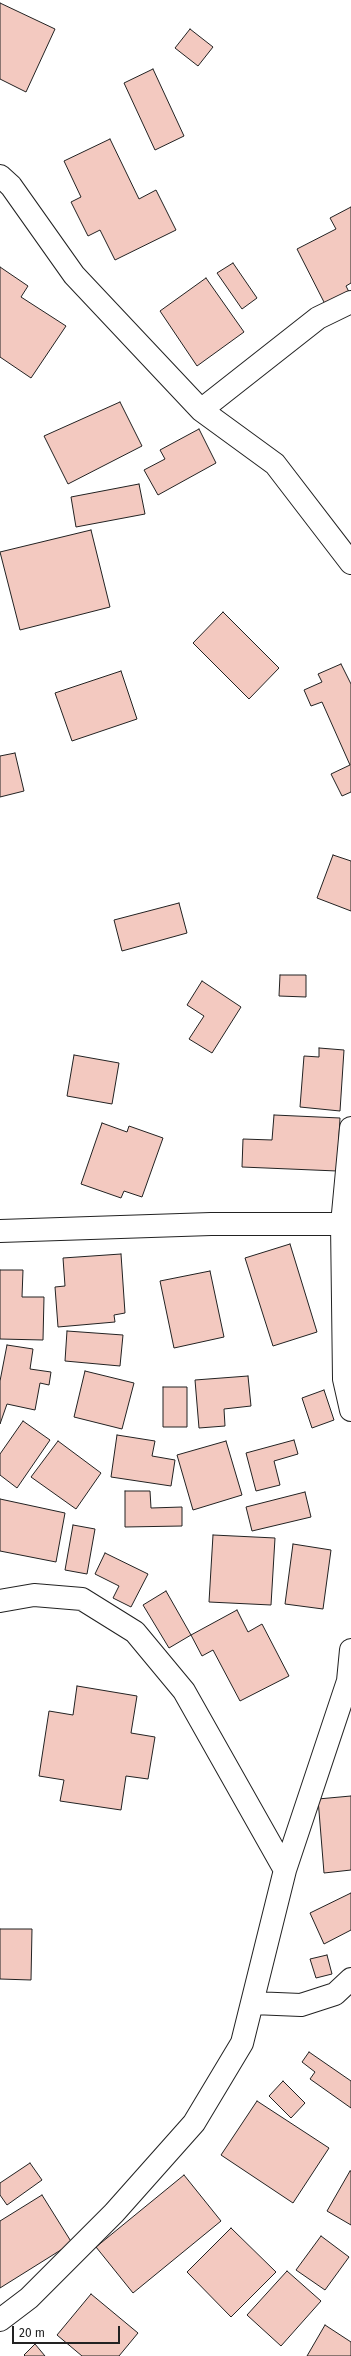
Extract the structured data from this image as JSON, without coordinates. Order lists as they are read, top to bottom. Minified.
{"scale_bar":"20 m"}
